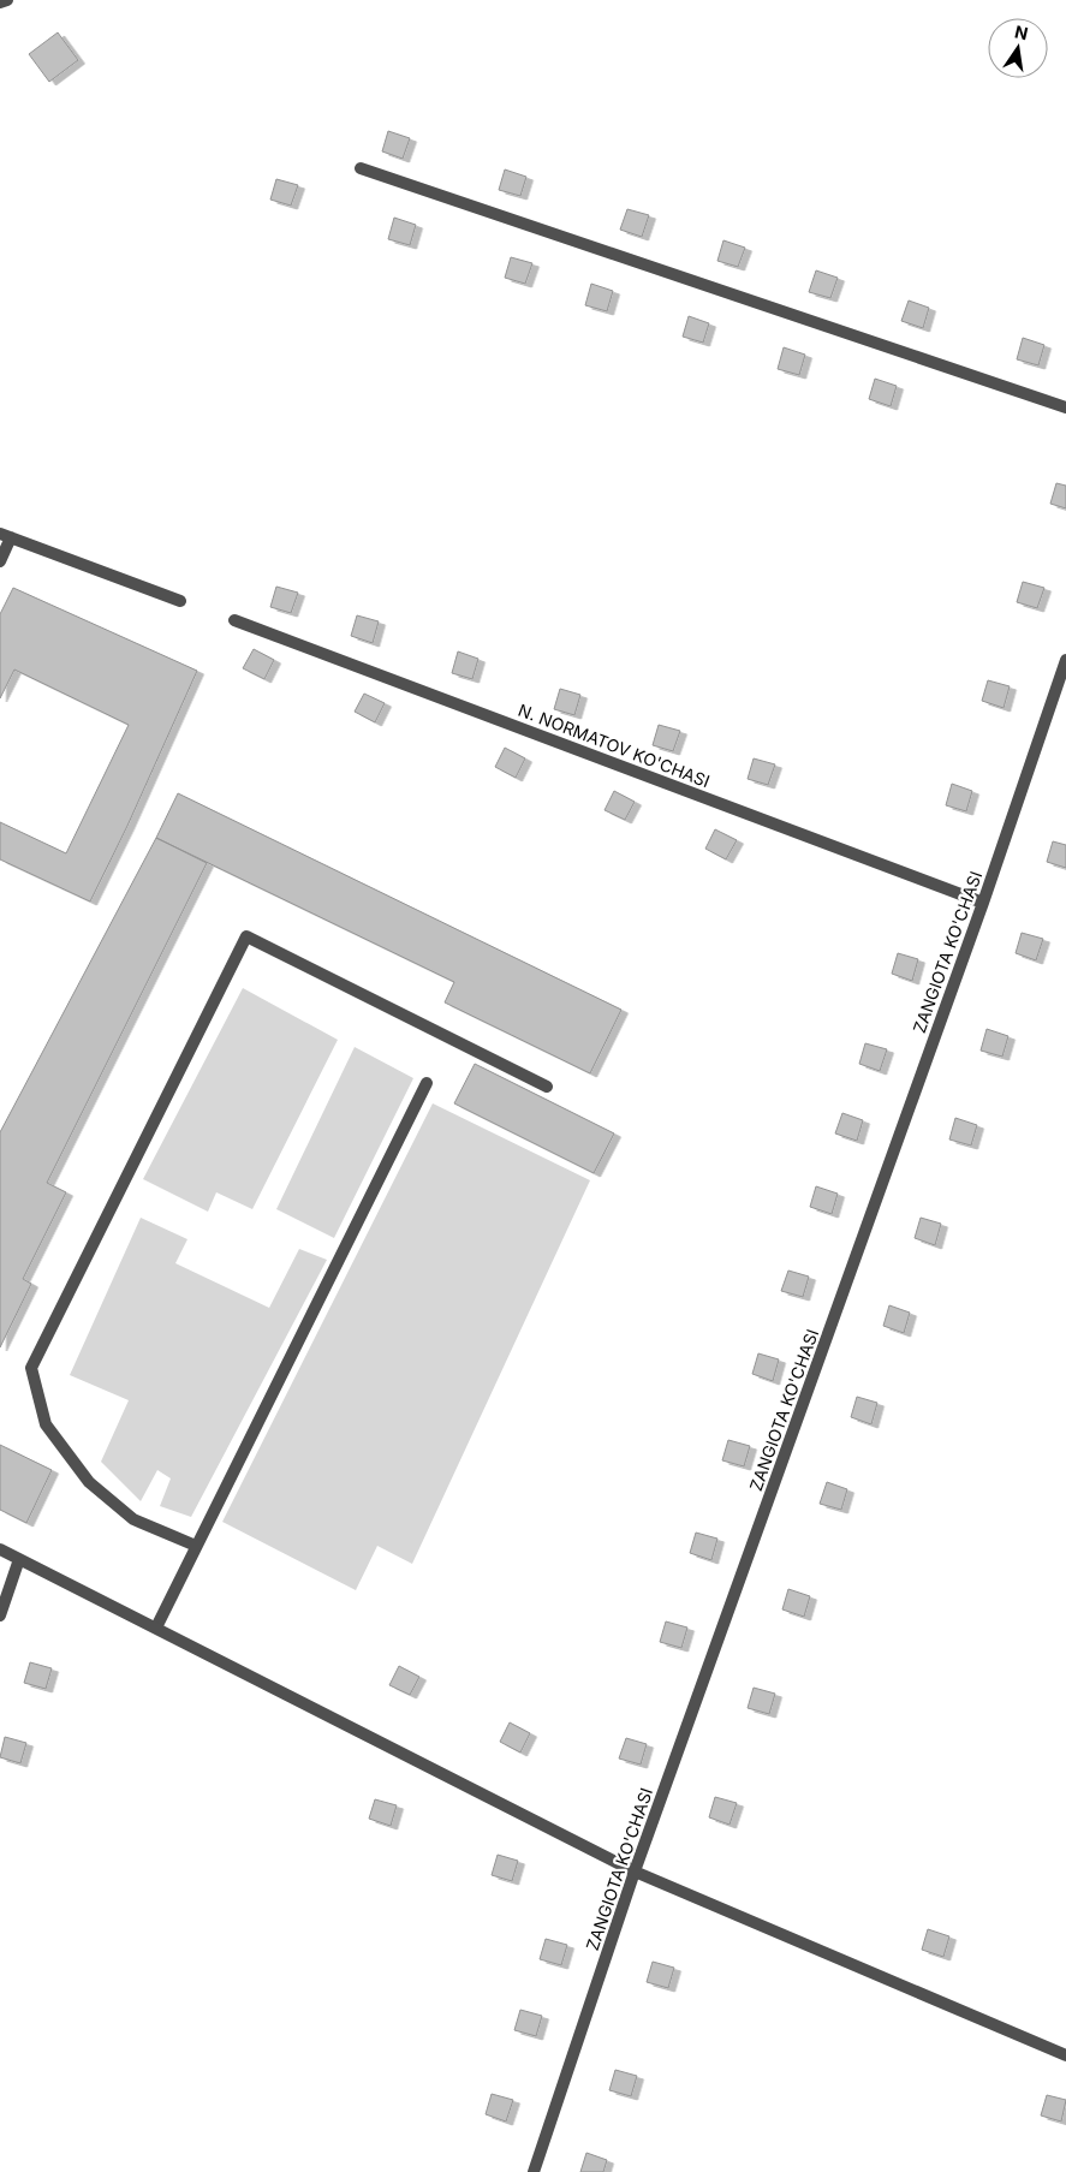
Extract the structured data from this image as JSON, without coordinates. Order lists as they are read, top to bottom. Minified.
{"streets":{"street":["N. NORMATOV KO'CHASI","ZANGIOTA KO'CHASI"]},"crossings":[["N. NORMATOV KO'CHASI","ZANGIOTA KO'CHASI"]],"north":"top"}
